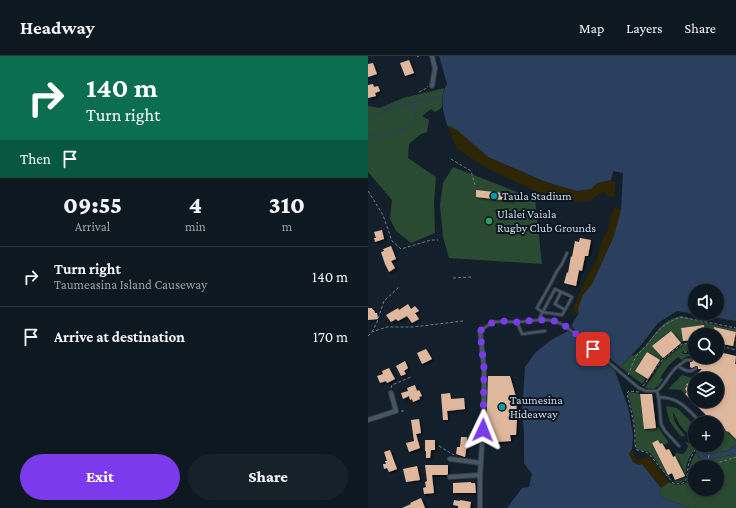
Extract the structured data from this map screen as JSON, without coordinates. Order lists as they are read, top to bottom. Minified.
{"places":["Taula Stadium","Ulalei Vaiala Rugby Club Grounds","Taumesina Hideaway"],"page":{"header":"Headway","nav":["Map","Layers","Share"],"turn":["140 m","Turn right"],"then":"Then","eta":["09:55","Arrival","4","min","310","m"],"list":[{"name":"Turn right","note":"Taumeasina Island Causeway","value":"140 m"},{"name":"Arrive at destination","value":"170 m"}],"map_buttons":["+","−"],"buttons":["Exit","Share"]}}
